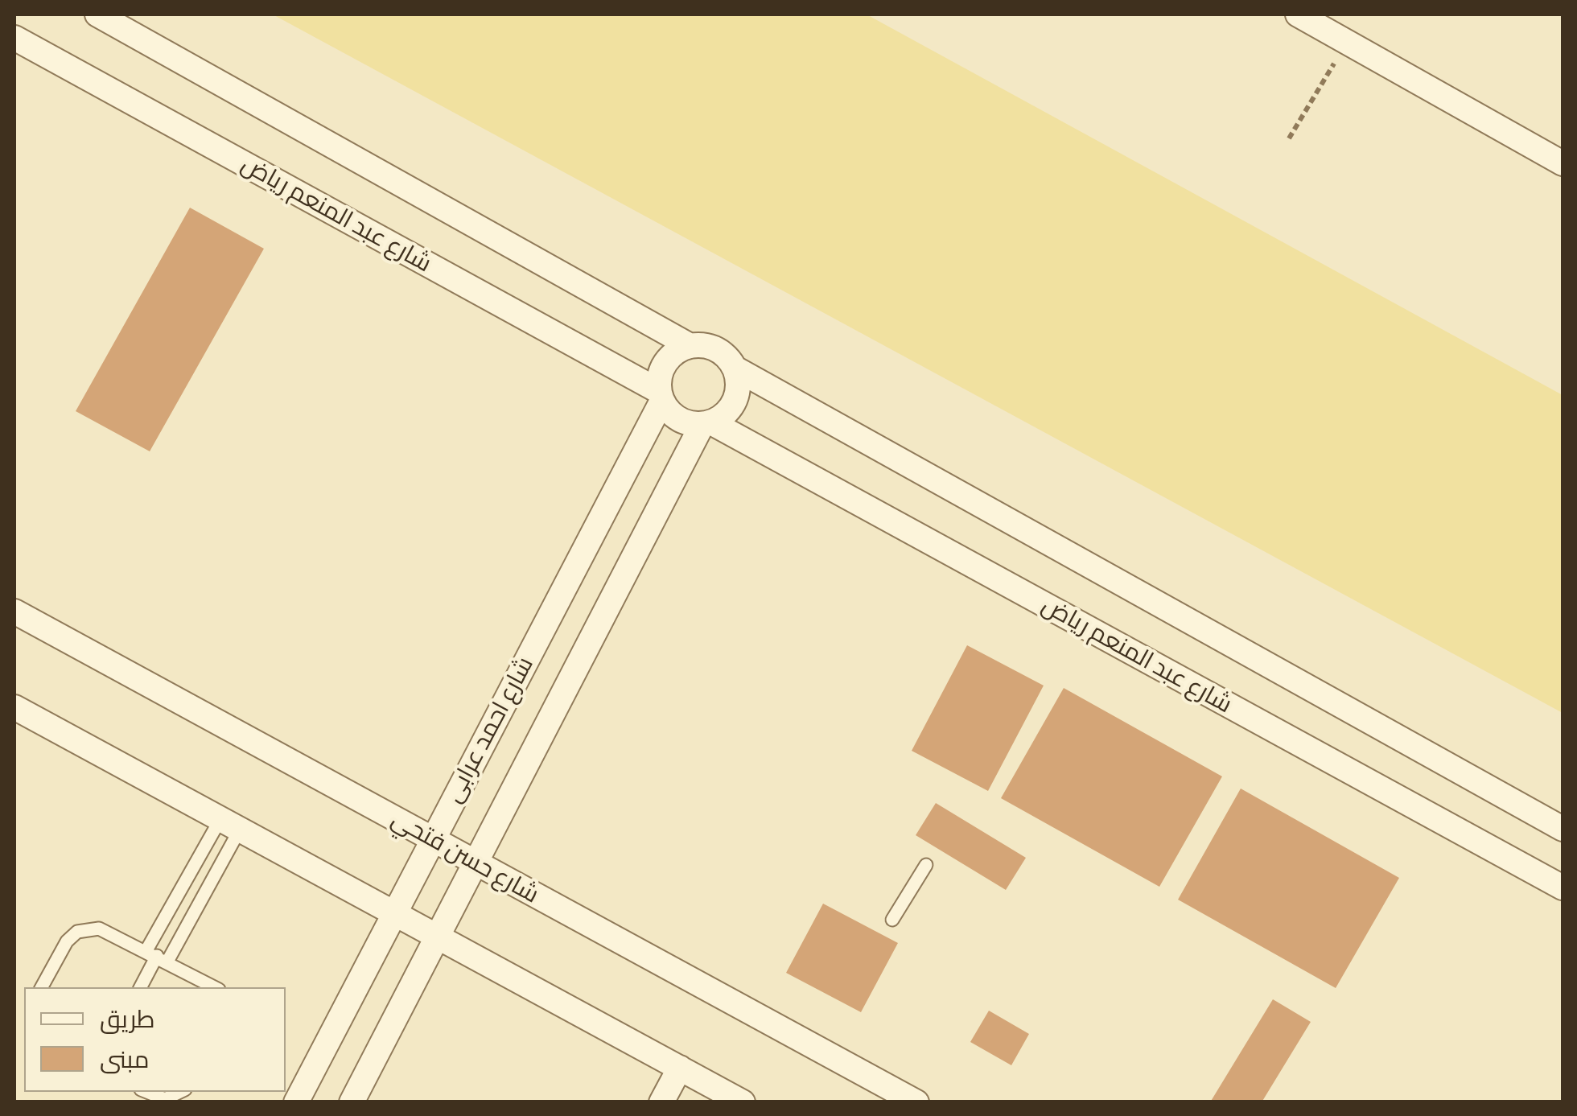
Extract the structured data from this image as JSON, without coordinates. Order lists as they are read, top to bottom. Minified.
{"streets":{"street":["شارع عبد المنعم رياض","شارع احمد عرابى","شارع حسن فتحي"]},"crossings":[["شارع عبد المنعم رياض","شارع احمد عرابى"],["شارع احمد عرابى","شارع حسن فتحي"]],"legend":["طريق","مبنى"]}
